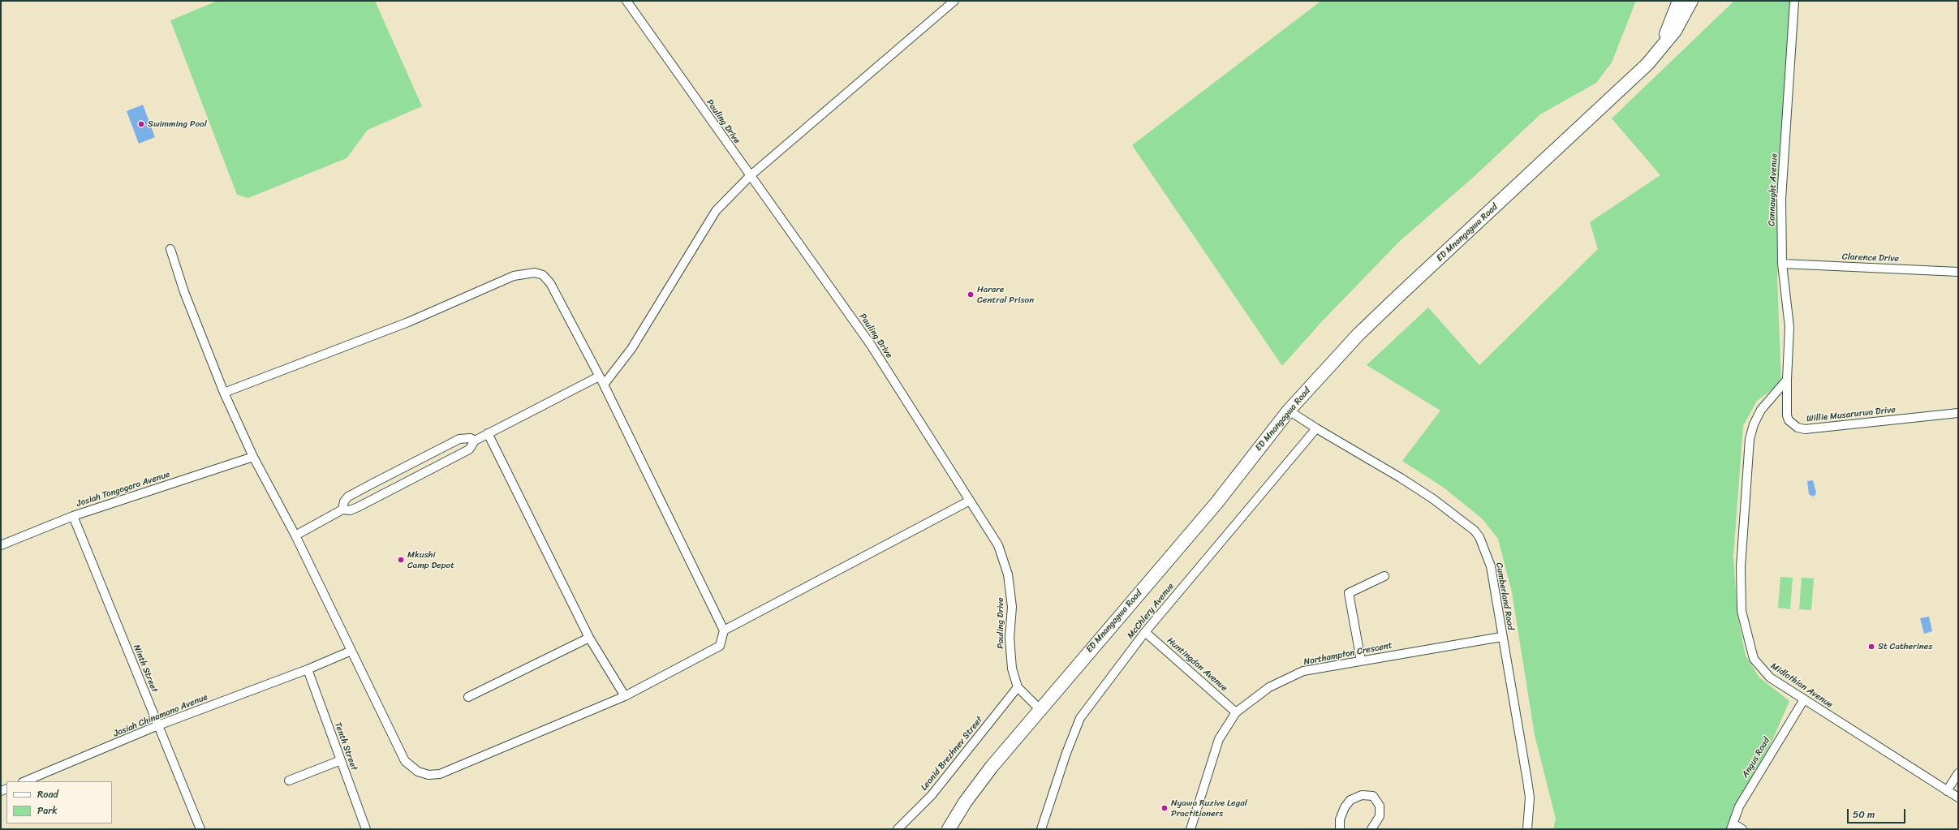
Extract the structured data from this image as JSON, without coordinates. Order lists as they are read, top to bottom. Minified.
{"streets":{"highway":["ED Mnangagwa Road"],"street":["Pauling Drive","Connaught Avenue","Clarence Drive","Willie Musarurwa Drive","Josiah Tongogara Avenue","Cumberland Road","McChlery Avenue","Northampton Crescent","Huntingdon Avenue","Ninth Street","Midlothian Avenue","Josiah Chinamano Avenue","Tenth Street","Leonid Brezhnev Street","Angus Road"]},"crossings":[["Pauling Drive","ED Mnangagwa Road"],["Pauling Drive","Leonid Brezhnev Street"],["Connaught Avenue","Clarence Drive"],["Connaught Avenue","Willie Musarurwa Drive"],["Connaught Avenue","Midlothian Avenue"],["ED Mnangagwa Road","Cumberland Road"],["Willie Musarurwa Drive","Midlothian Avenue"],["Josiah Tongogara Avenue","Ninth Street"],["Cumberland Road","McChlery Avenue"],["Cumberland Road","Northampton Crescent"],["McChlery Avenue","Huntingdon Avenue"],["Northampton Crescent","Huntingdon Avenue"],["Ninth Street","Josiah Chinamano Avenue"],["Midlothian Avenue","Angus Road"],["Josiah Chinamano Avenue","Tenth Street"]],"places":["Swimming Pool","Harare Central Prison","Mkushi Camp Depot","St Catherines","Nyawo Ruzive Legal Practitioners"],"legend":["Road","Park"],"scale_bar":"50 m"}
